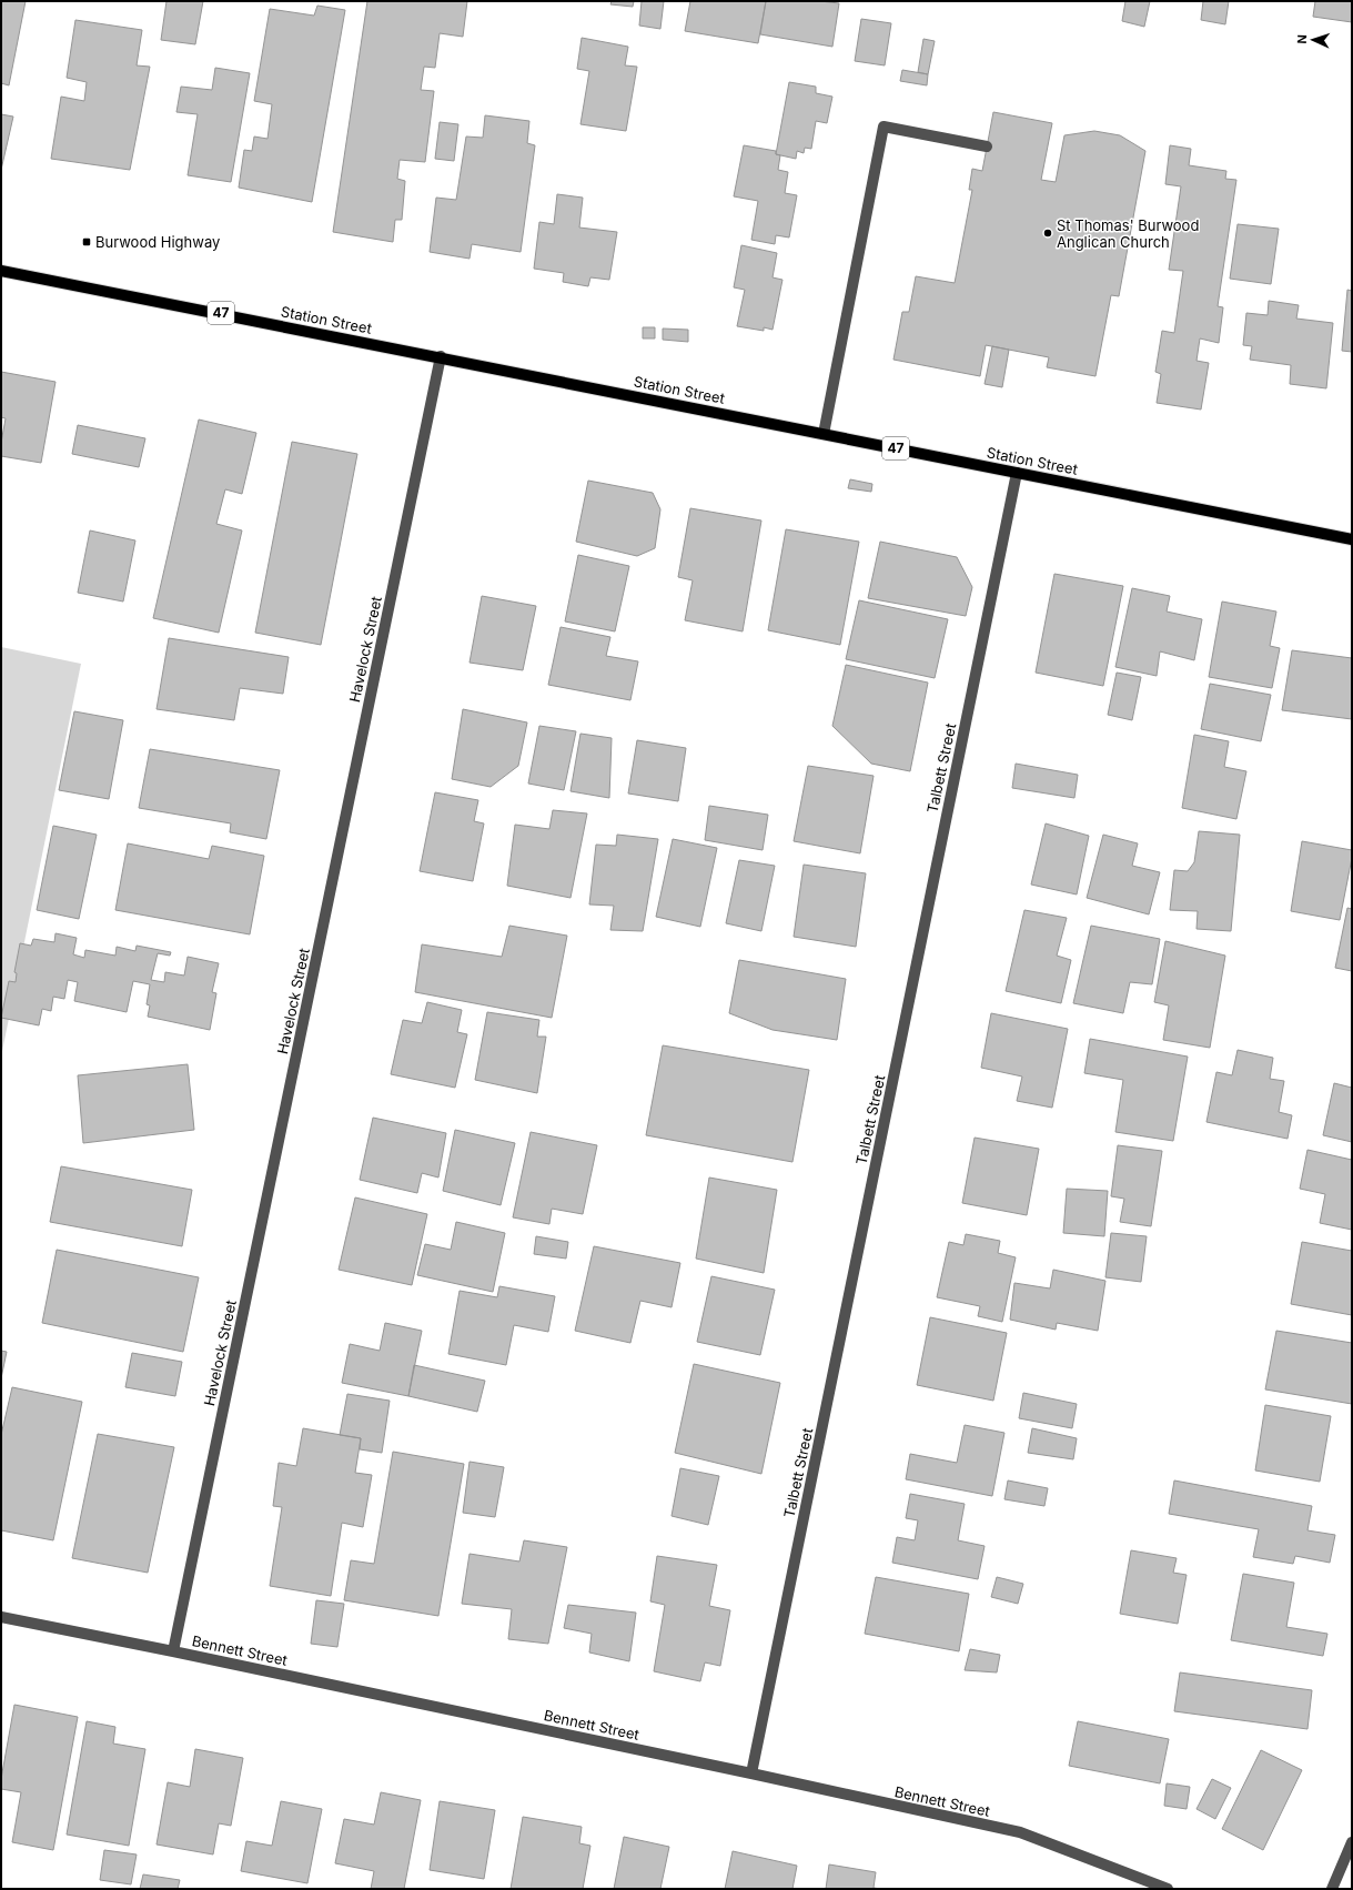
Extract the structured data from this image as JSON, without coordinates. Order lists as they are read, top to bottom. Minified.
{"streets":{"main road":["47","Station Street"],"street":["Havelock Street","Talbett Street","Bennett Street"]},"crossings":[["Station Street","Havelock Street"],["Station Street","Talbett Street"],["Havelock Street","Bennett Street"],["Talbett Street","Bennett Street"]],"places":{"other":["St Thomas' Burwood Anglican Church"],"transit":["Burwood Highway"]},"north":"left"}
